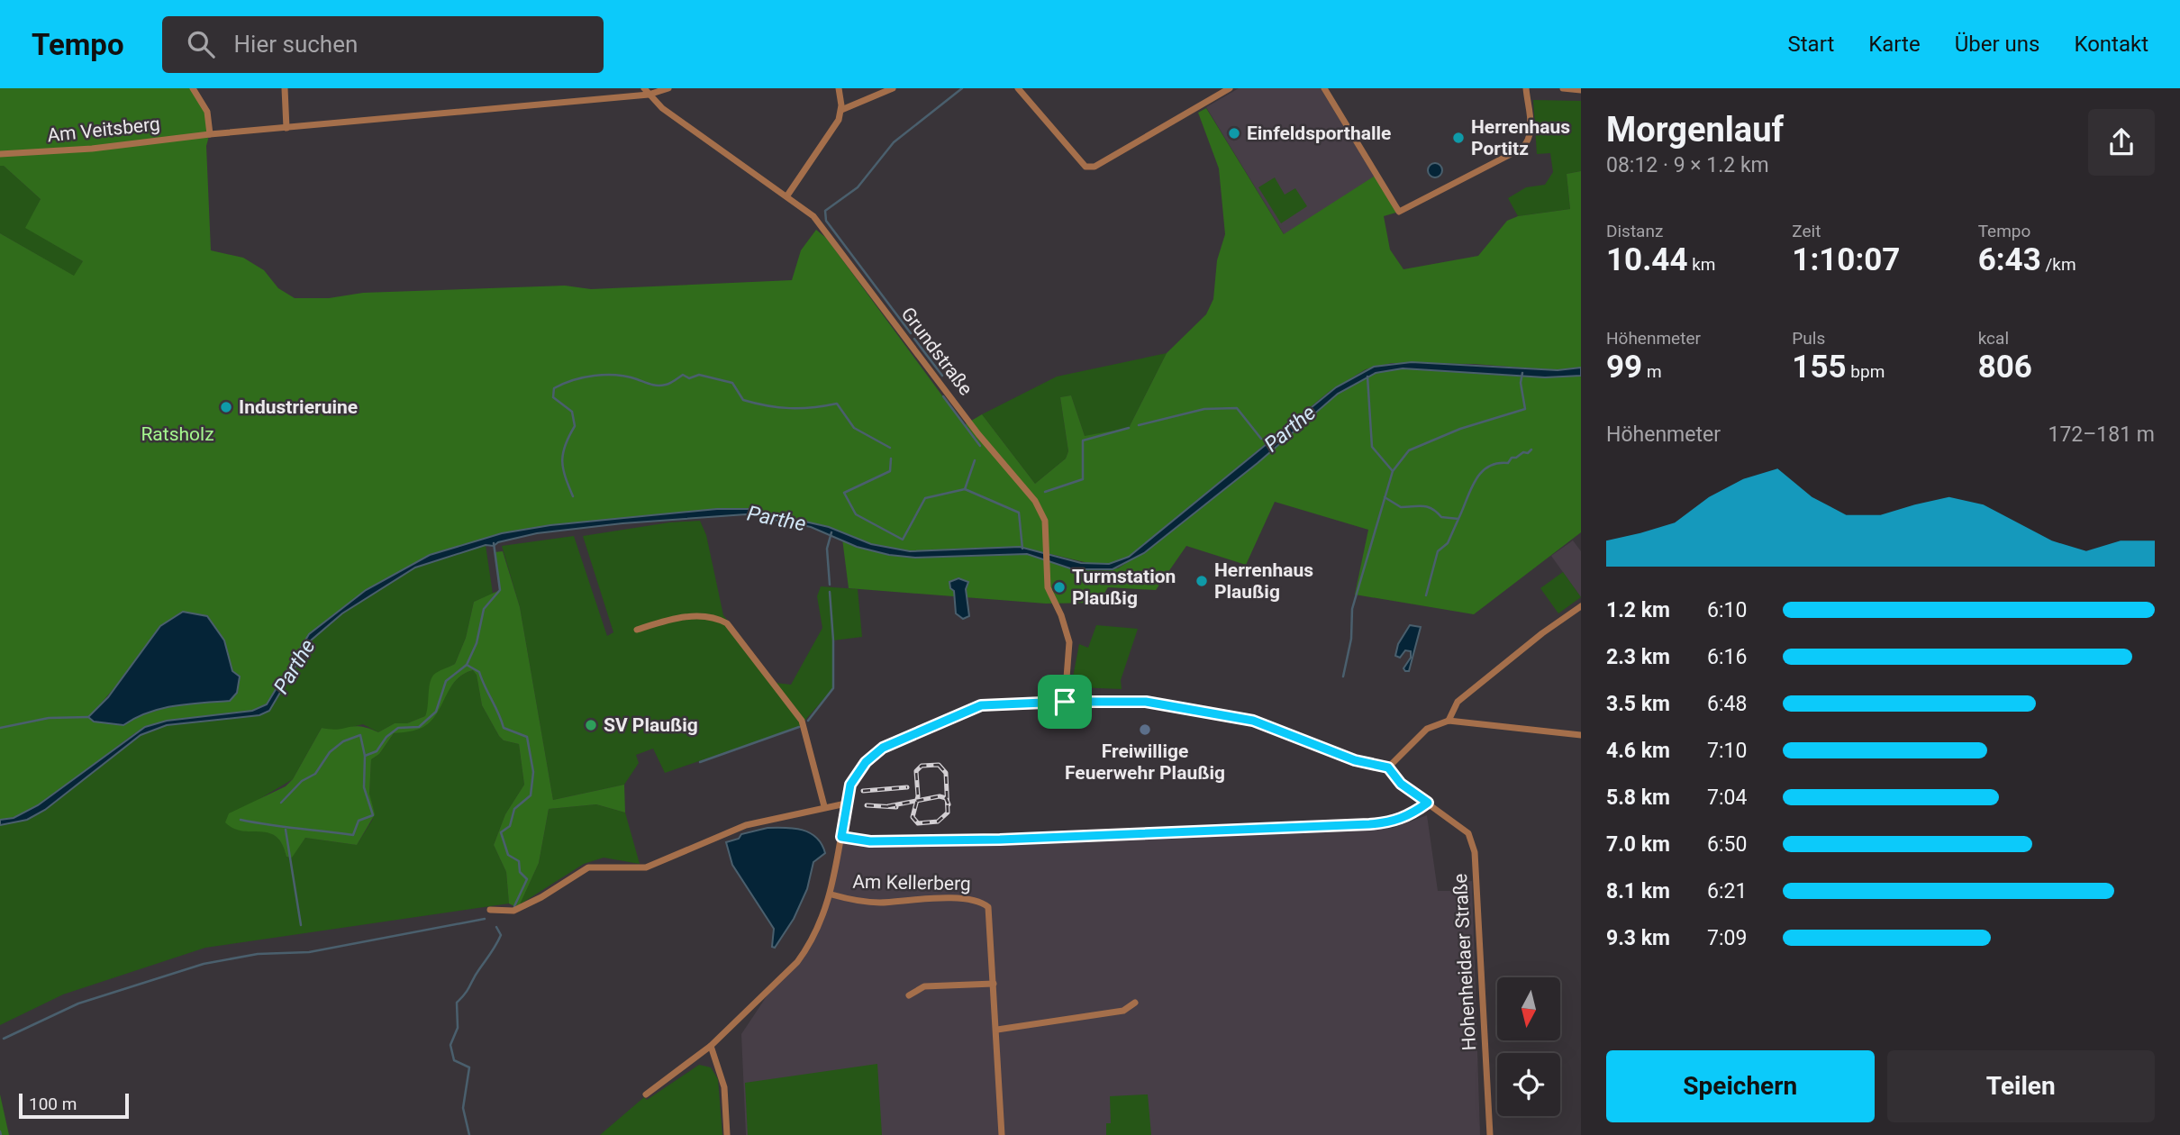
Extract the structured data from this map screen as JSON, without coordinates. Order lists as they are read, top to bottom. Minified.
{"streets":{"street":["Am Veitsberg","Grundstraße","Am Kellerberg","Hohenheidaer Straße"]},"crossings":[["Am Veitsberg","Grundstraße"]],"water":["Parthe"],"parks":["Ratsholz"],"places":["Einfeldsporthalle","Herrenhaus Portitz","Industrieruine","Herrenhaus Plaußig","Turmstation Plaußig","SV Plaußig","Freiwillige Feuerwehr Plaußig"],"scale_bar":"100 m","north":"bottom","page":{"header":"Tempo","search":"Hier suchen","nav":["Start","Karte","Über uns","Kontakt"],"heading":["Morgenlauf","08:12 · 9 × 1.2 km"],"stats":[["Distanz","10.44 km"],["Zeit","1:10:07"],["Tempo","6:43 /km"],["Höhenmeter","99 m"],["Puls","155 bpm"],["kcal","806"]],"chart":["Höhenmeter","172–181 m"],"list":[{"name":"1.2 km","note":"6:10"},{"name":"2.3 km","note":"6:16"},{"name":"3.5 km","note":"6:48"},{"name":"4.6 km","note":"7:10"},{"name":"5.8 km","note":"7:04"},{"name":"7.0 km","note":"6:50"},{"name":"8.1 km","note":"6:21"},{"name":"9.3 km","note":"7:09"}],"buttons":["Speichern","Teilen"],"scale":"100 m"}}
